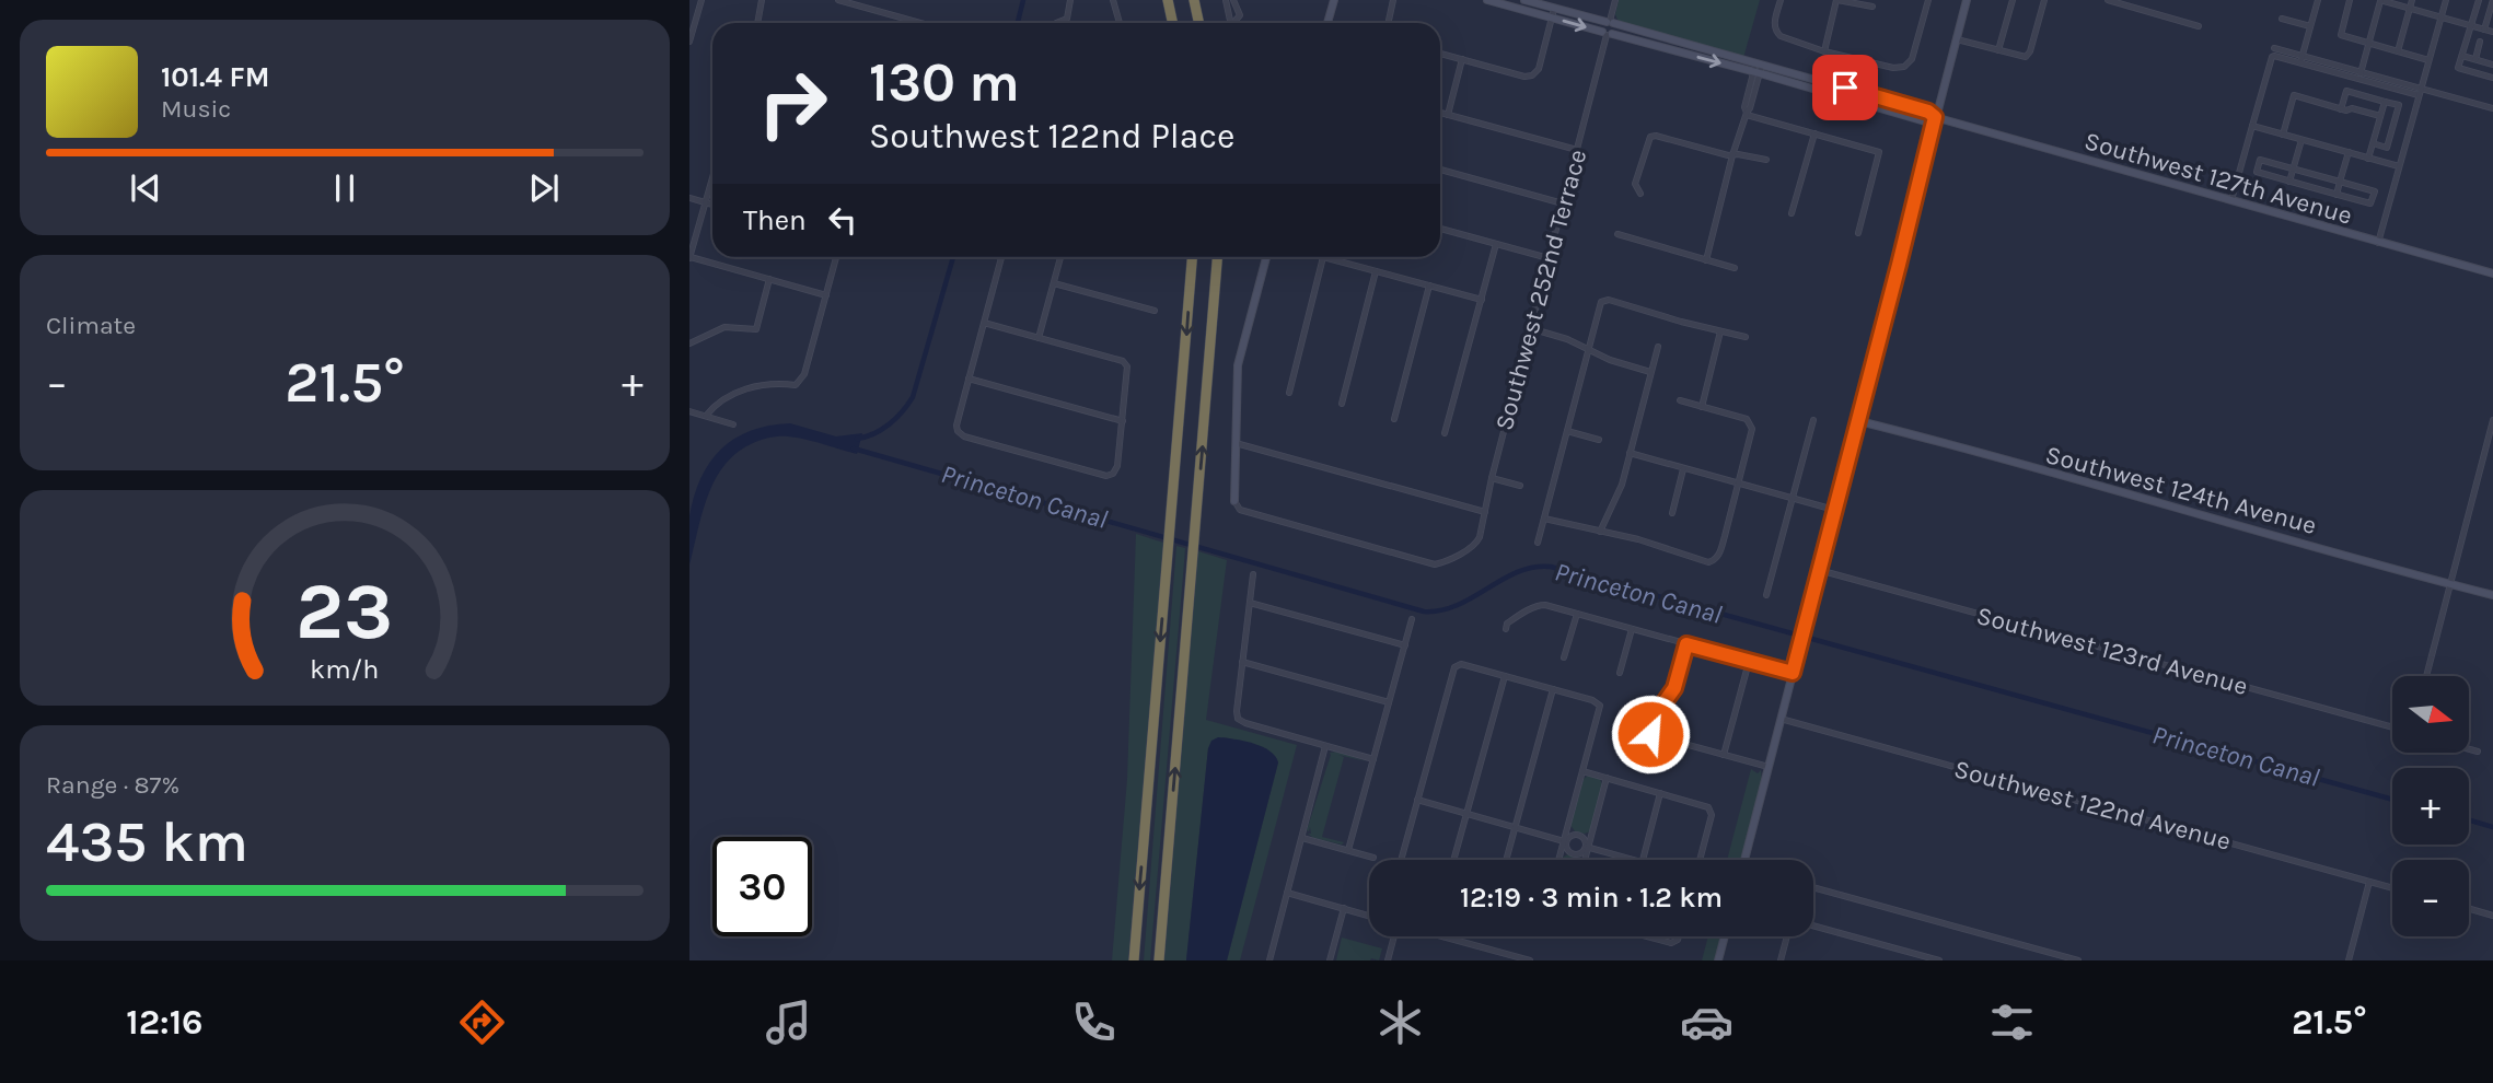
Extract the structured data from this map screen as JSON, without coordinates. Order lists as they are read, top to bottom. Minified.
{"streets":{"street":["Southwest 127th Avenue","Southwest 252nd Terrace","Southwest 124th Avenue","Southwest 123rd Avenue","Southwest 122nd Avenue"]},"crossings":[["Southwest 127th Avenue","Southwest 252nd Terrace"]],"water":["Princeton Canal"],"north":"right","page":{"turn":["130 m","Southwest 122nd Place"],"song":["101.4 FM","Music"],"then":"Then","tile":["Climate",["Range · 87%","435 km"]],"heat":["−","21.5°","+"],"map_buttons":["+","−"],"limit":"30","trip":"12:19 · 3 min · 1.2 km","tabs":["12:16","21.5°"],"gauge":["23","km/h"]}}
